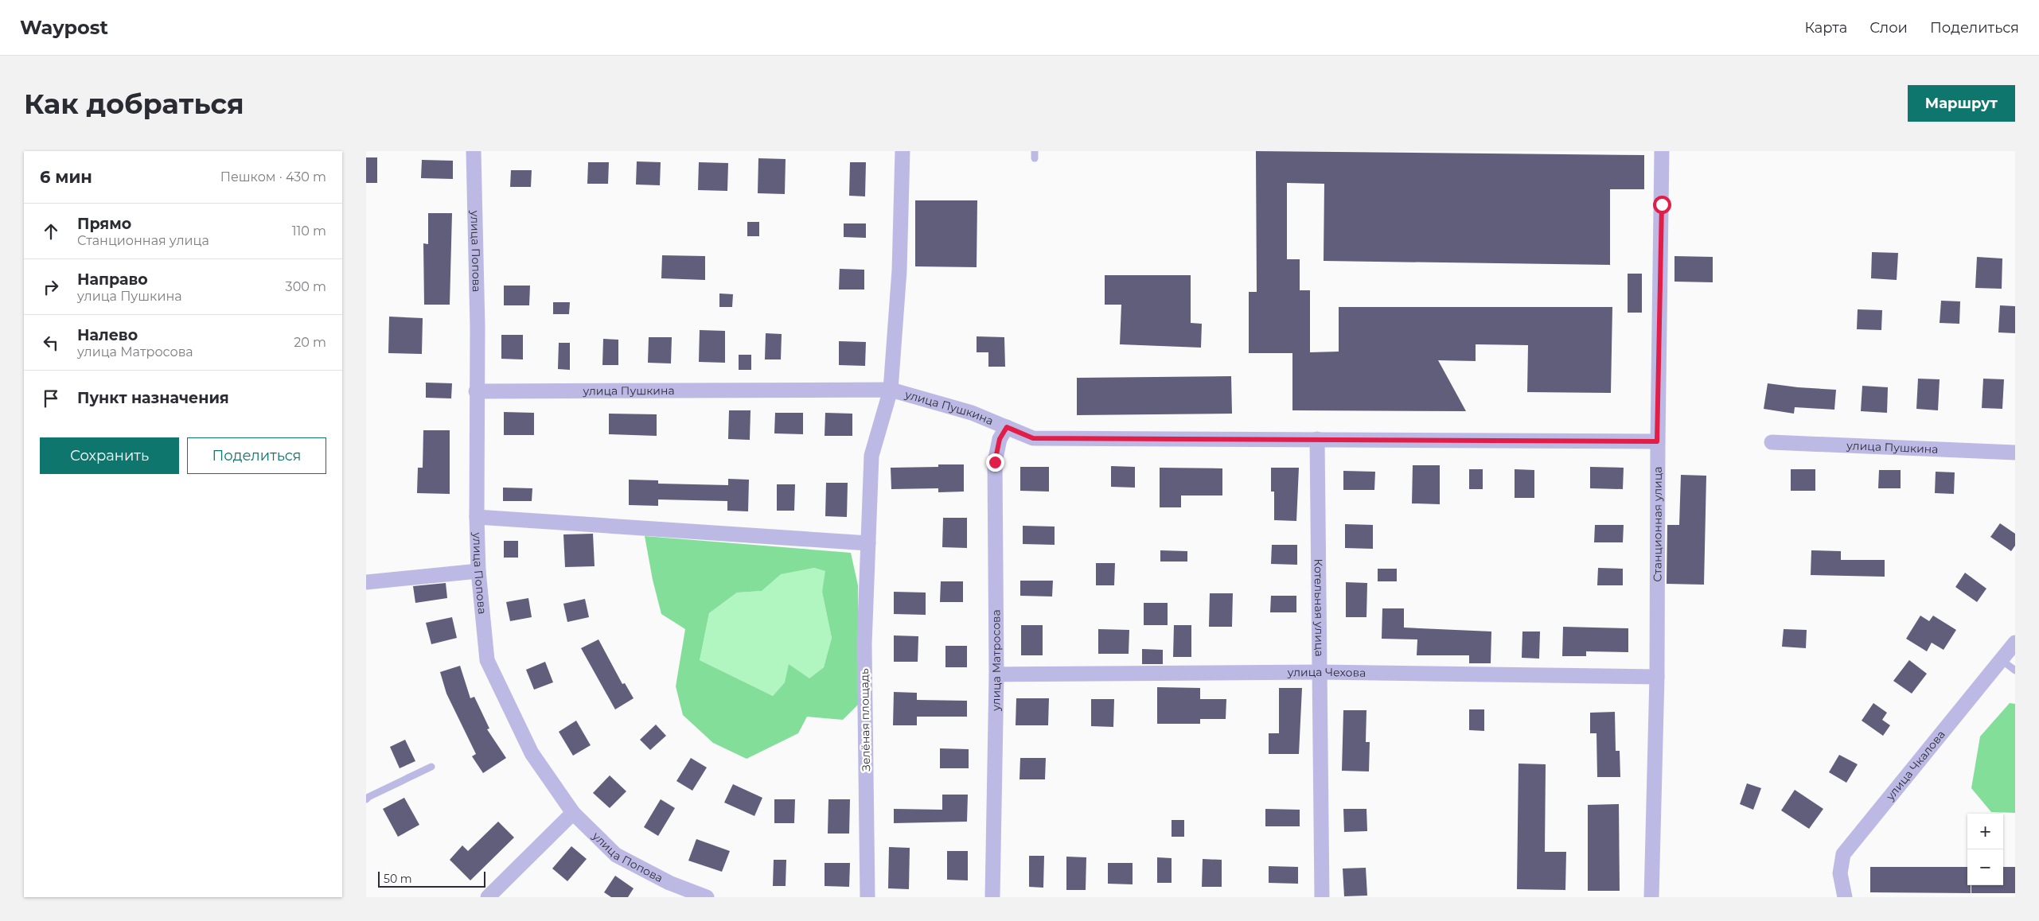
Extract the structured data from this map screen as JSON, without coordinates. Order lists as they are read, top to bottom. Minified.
{"streets":{"street":["улица Попова","улица Пушкина","Станционная улица","Котельная улица","улица Матросова","улица Чехова","Зелёная площадь","улица Чкалова"]},"crossings":[["улица Попова","улица Пушкина"],["улица Пушкина","Станционная улица"],["улица Пушкина","Котельная улица"],["улица Пушкина","улица Матросова"],["улица Пушкина","Зелёная площадь"],["Станционная улица","улица Чехова"],["Котельная улица","улица Чехова"],["улица Матросова","улица Чехова"]],"scale_bar":"50 m","page":{"header":"Waypost","nav":["Карта","Слои","Поделиться"],"buttons":["Маршрут",["Сохранить","Поделиться"]],"title":"Как добраться","heading":["6 мин","Пешком · 430 m"],"list":[["Прямо","Станционная улица","110 m"],["Направо","улица Пушкина","300 m"],["Налево","улица Матросова","20 m"],"Пункт назначения"],"map_buttons":["+","−"],"scale":"50 m"}}
